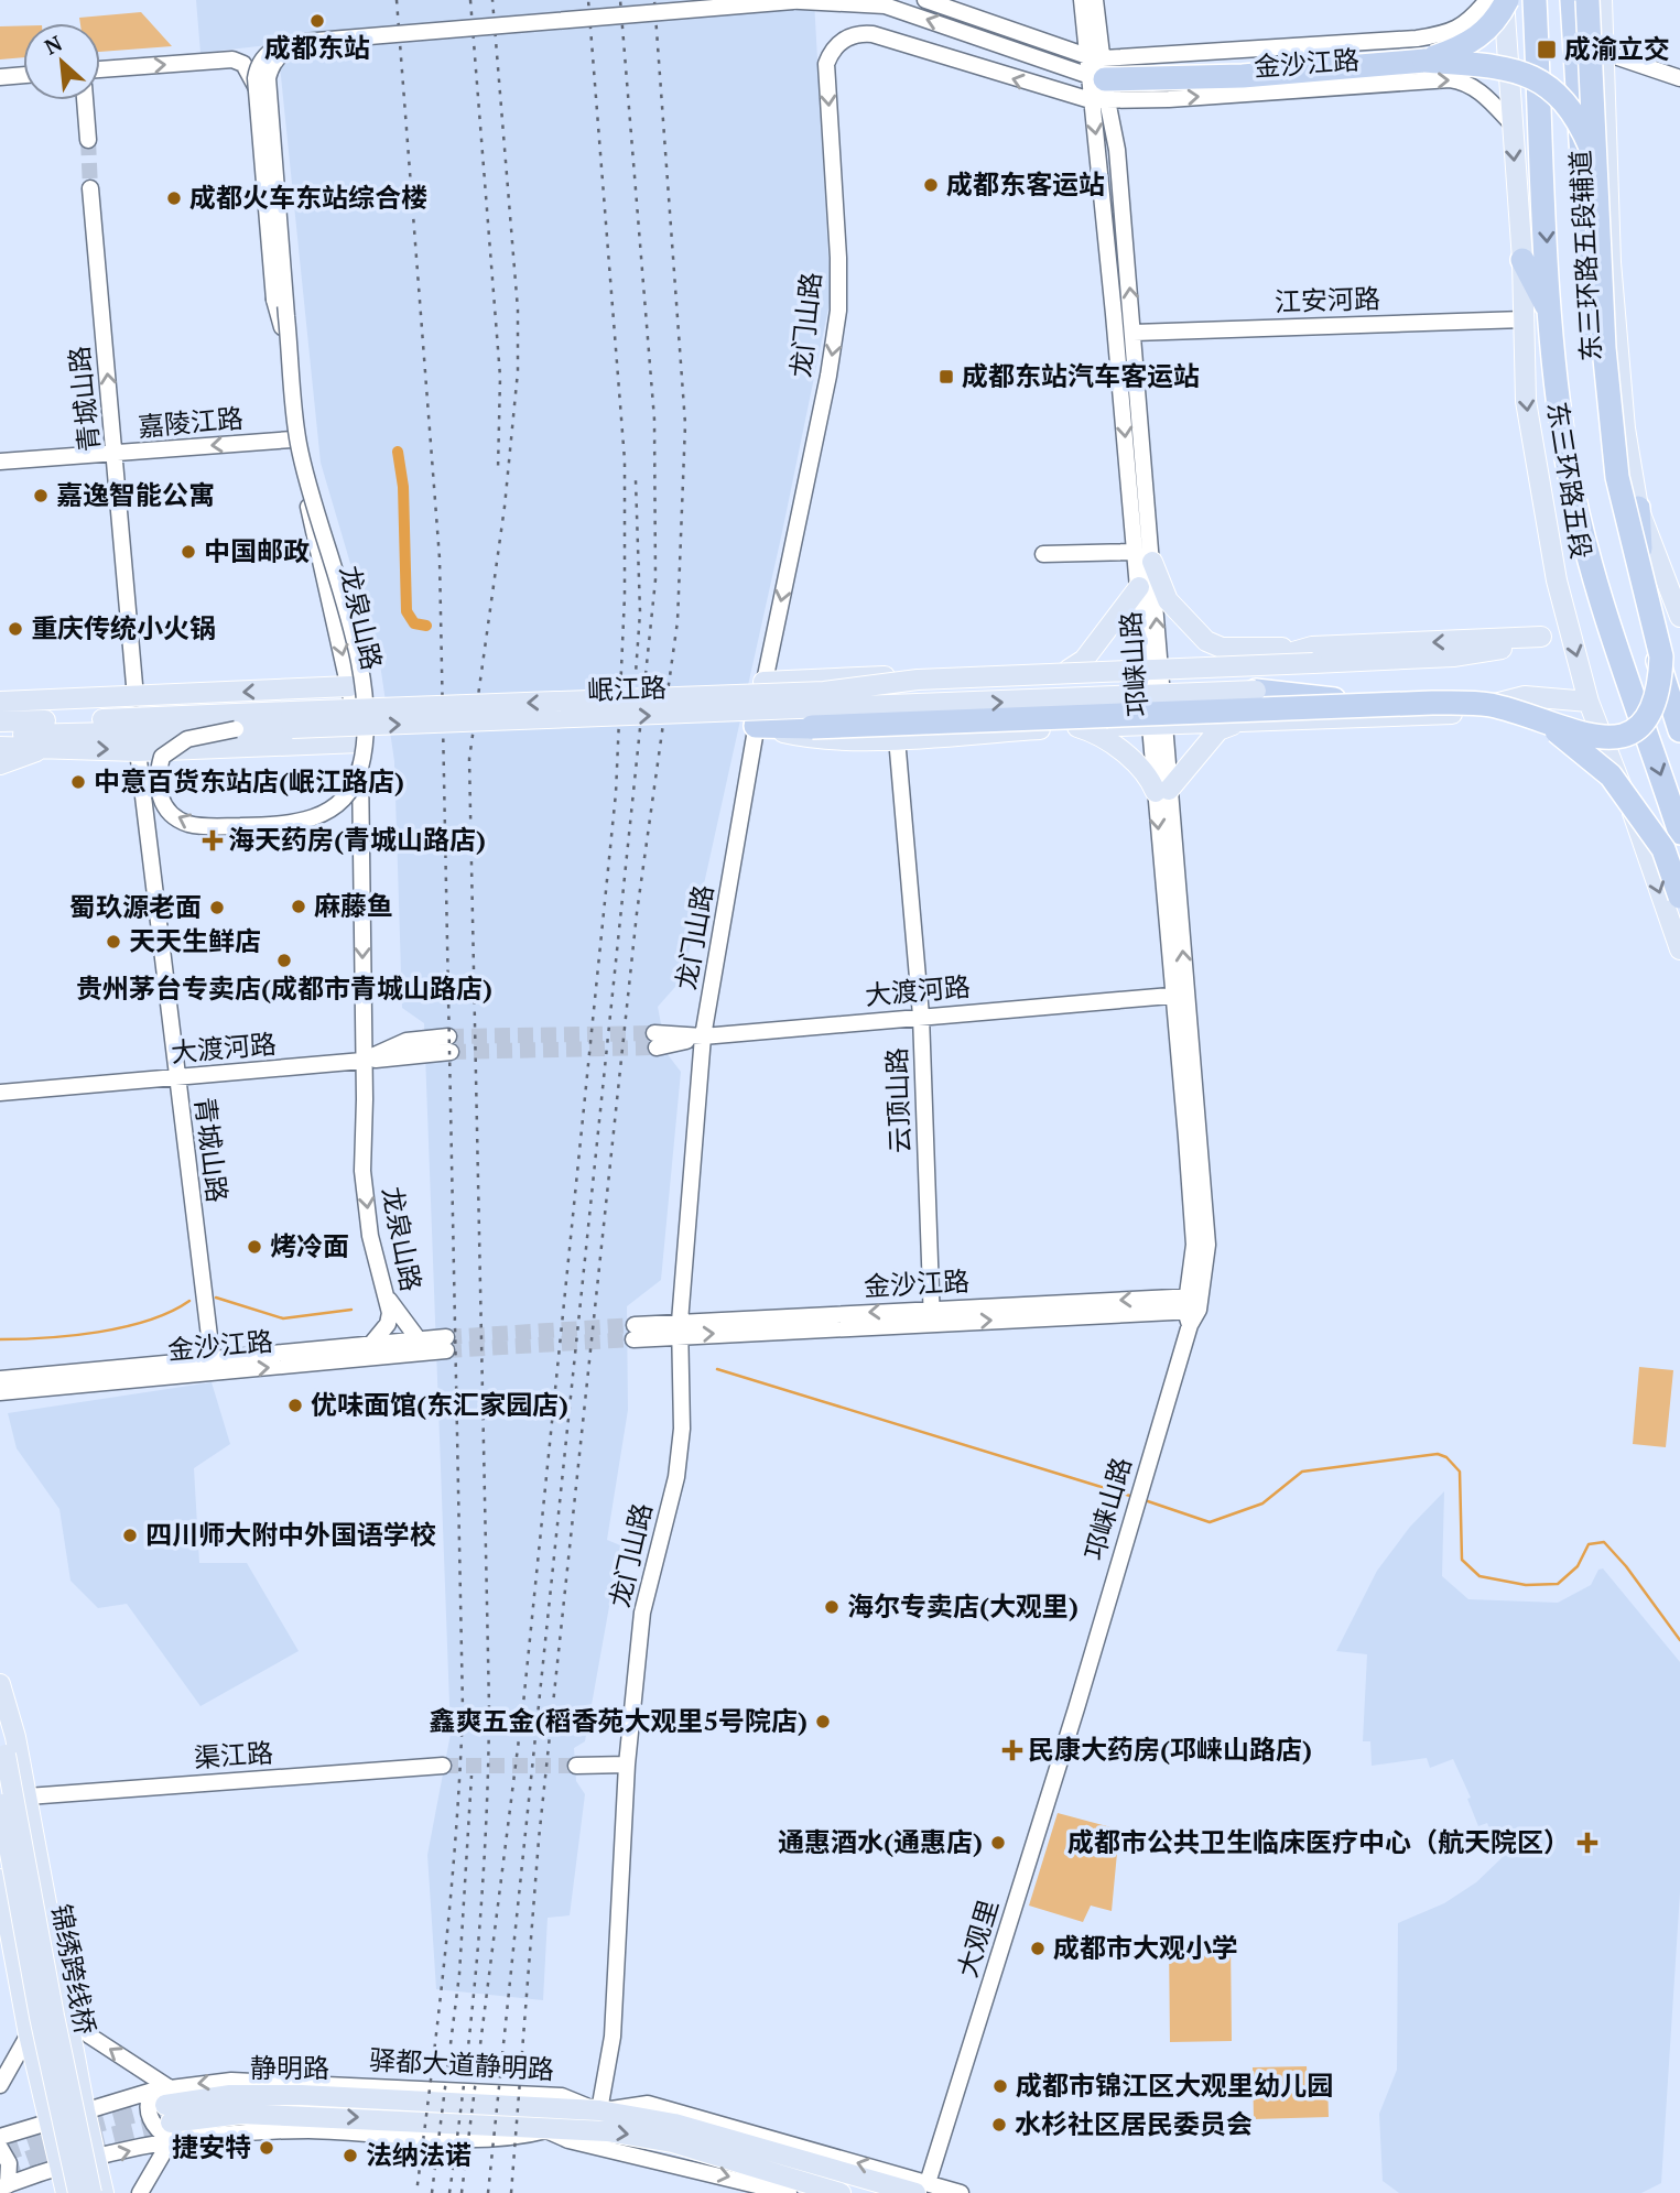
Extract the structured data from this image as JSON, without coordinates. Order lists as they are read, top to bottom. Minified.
{"streets":{"highway":["东三环路五段"],"main road":["东三环路五段辅道","岷江路","锦绣跨线桥","静明路"],"street":["金沙江路","江安河路","龙门山路","青城山路","嘉陵江路","龙泉山路","邛崃山路","大渡河路","云顶山路","渠江路","大观里"]},"crossings":[["金沙江路","龙门山路"],["金沙江路","青城山路"],["金沙江路","东三环路五段"],["金沙江路","龙泉山路"],["金沙江路","邛崃山路"],["金沙江路","云顶山路"],["江安河路","东三环路五段"],["江安河路","邛崃山路"],["龙门山路","邛崃山路"],["龙门山路","大渡河路"],["龙门山路","静明路"],["青城山路","嘉陵江路"],["青城山路","大渡河路"],["嘉陵江路","龙泉山路"],["龙泉山路","大渡河路"],["邛崃山路","大渡河路"],["邛崃山路","大观里"],["大渡河路","云顶山路"]],"one_way":["嘉陵江路","东三环路五段","龙泉山路"],"places":{"other":["成都东站","成都东客运站","成都火车东站综合楼","嘉逸智能公寓","中国邮政","重庆传统小火锅","中意百货东站店(岷江路店)","麻藤鱼","蜀玖源老面","天天生鲜店","贵州茅台专卖店(成都市青城山路店)","烤冷面","优味面馆(东汇家园店)","四川师大附中外国语学校","海尔专卖店(大观里)","鑫爽五金(稻香苑大观里5号院店)","通惠酒水(通惠店)","成都市大观小学","成都市锦江区大观里幼儿园","水杉社区居民委员会","捷安特","法纳法诺"],"transit":["成渝立交","成都东站汽车客运站"],"health":["海天药房(青城山路店)","民康大药房(邛崃山路店)","成都市公共卫生临床医疗中心（航天院区）"]},"north":"top left"}
